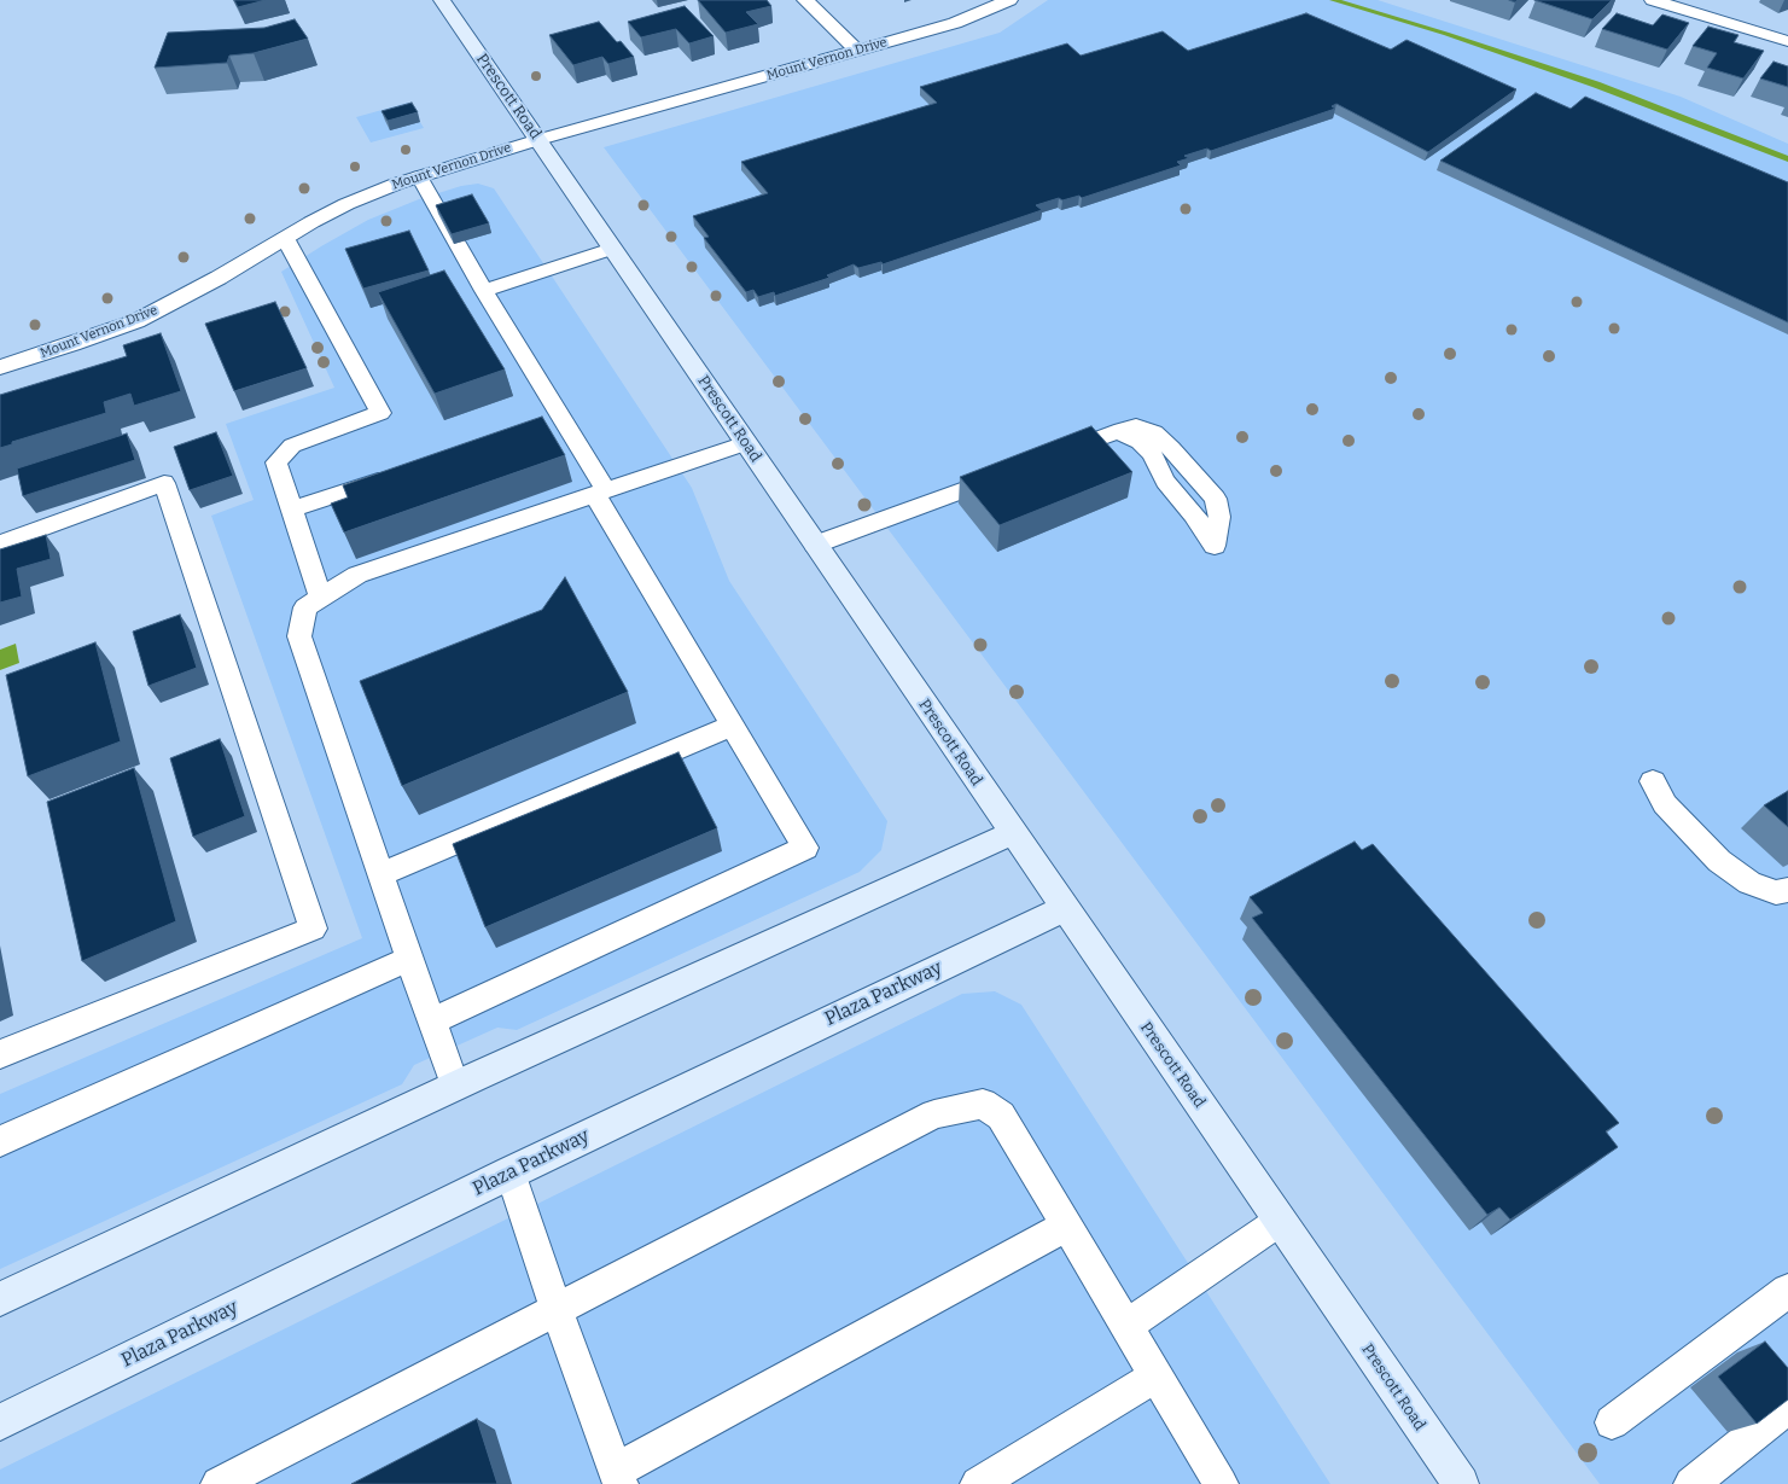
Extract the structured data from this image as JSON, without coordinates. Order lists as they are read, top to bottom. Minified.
{"streets":{"main road":["Prescott Road","Plaza Parkway"],"street":["Mount Vernon Drive"]},"crossings":[["Mount Vernon Drive","Prescott Road"],["Prescott Road","Plaza Parkway"]]}
